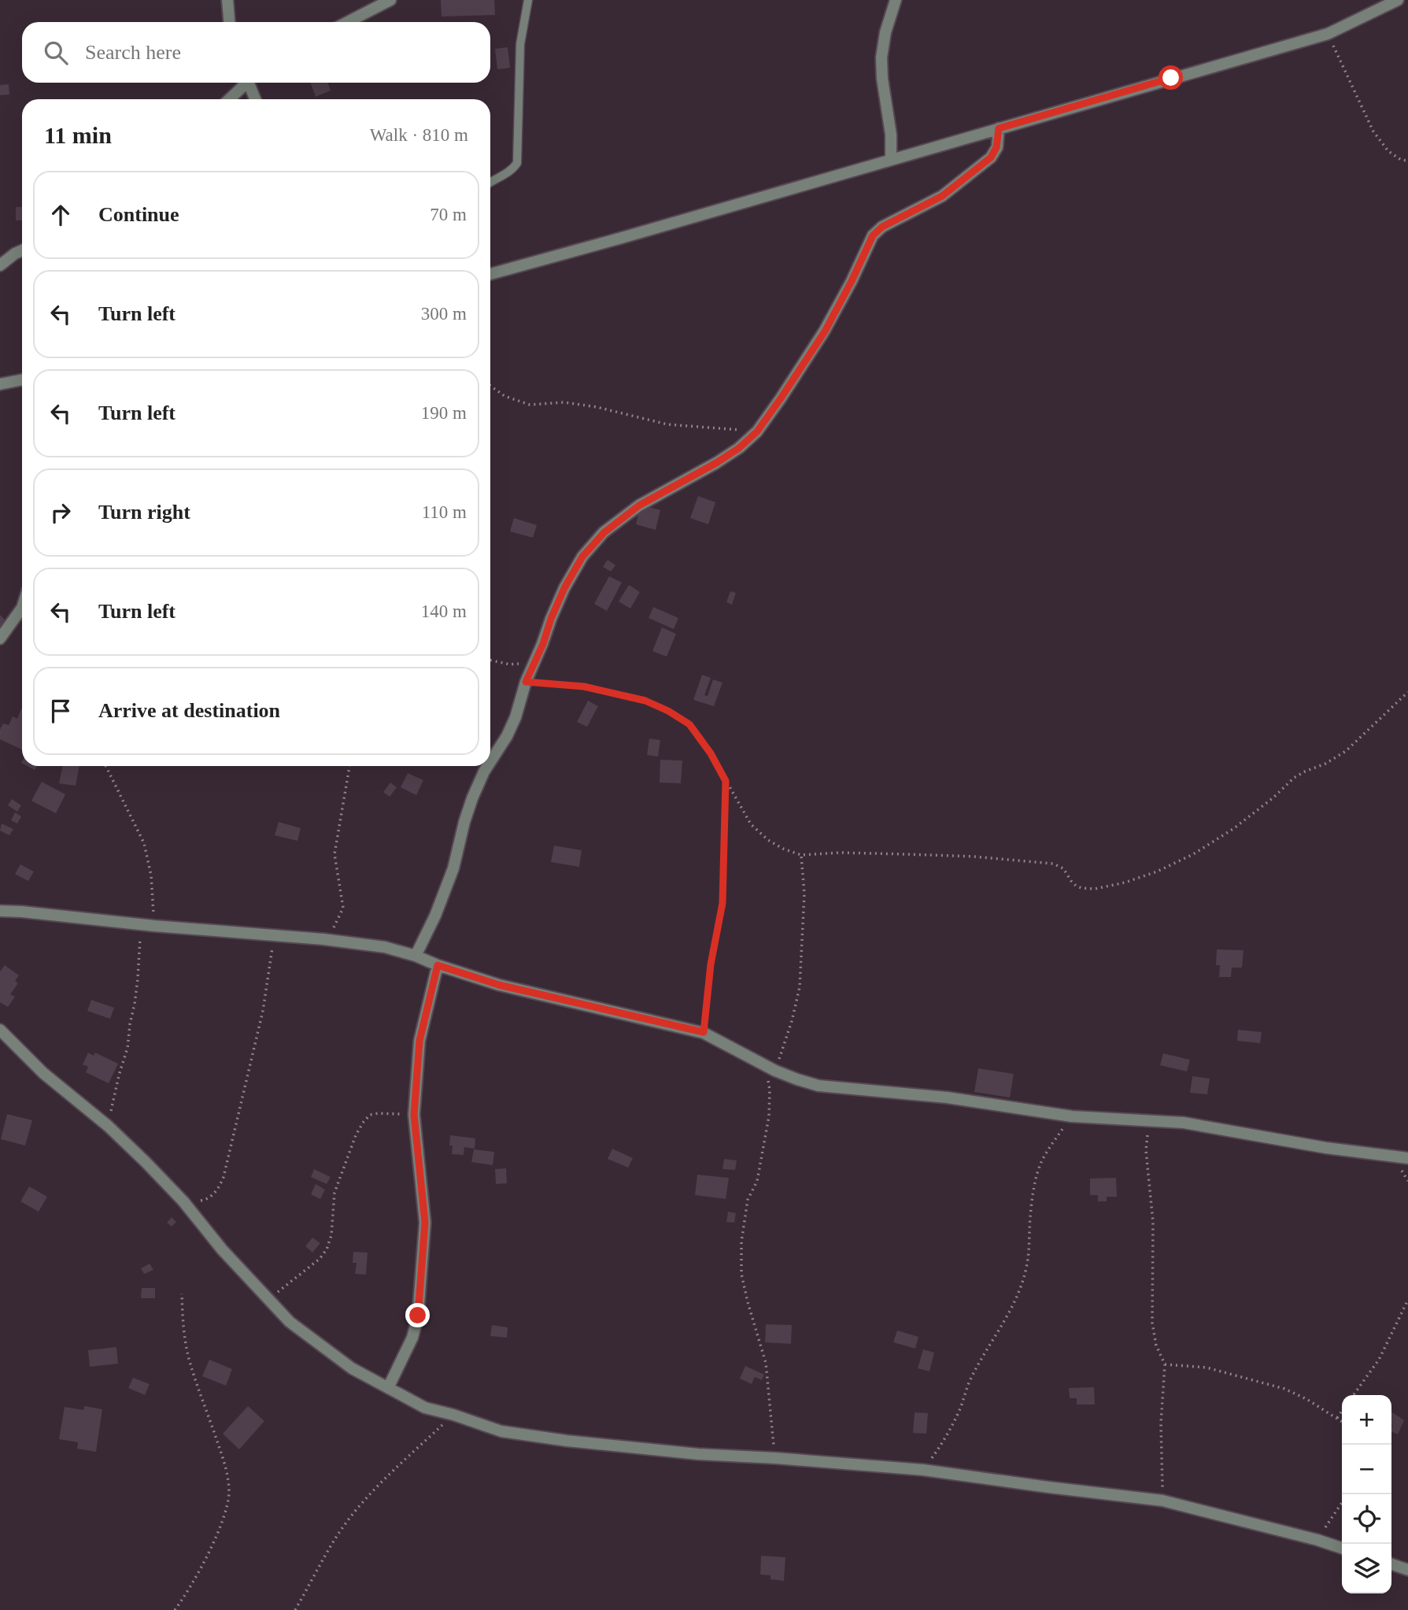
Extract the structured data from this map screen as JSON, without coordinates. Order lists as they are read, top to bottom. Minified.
{"page":{"search":"Search here","heading":["11 min","Walk · 810 m"],"list":[["Continue","70 m"],["Turn left","300 m"],["Turn left","190 m"],["Turn right","110 m"],["Turn left","140 m"],"Arrive at destination"],"map_buttons":["+","−"]}}
